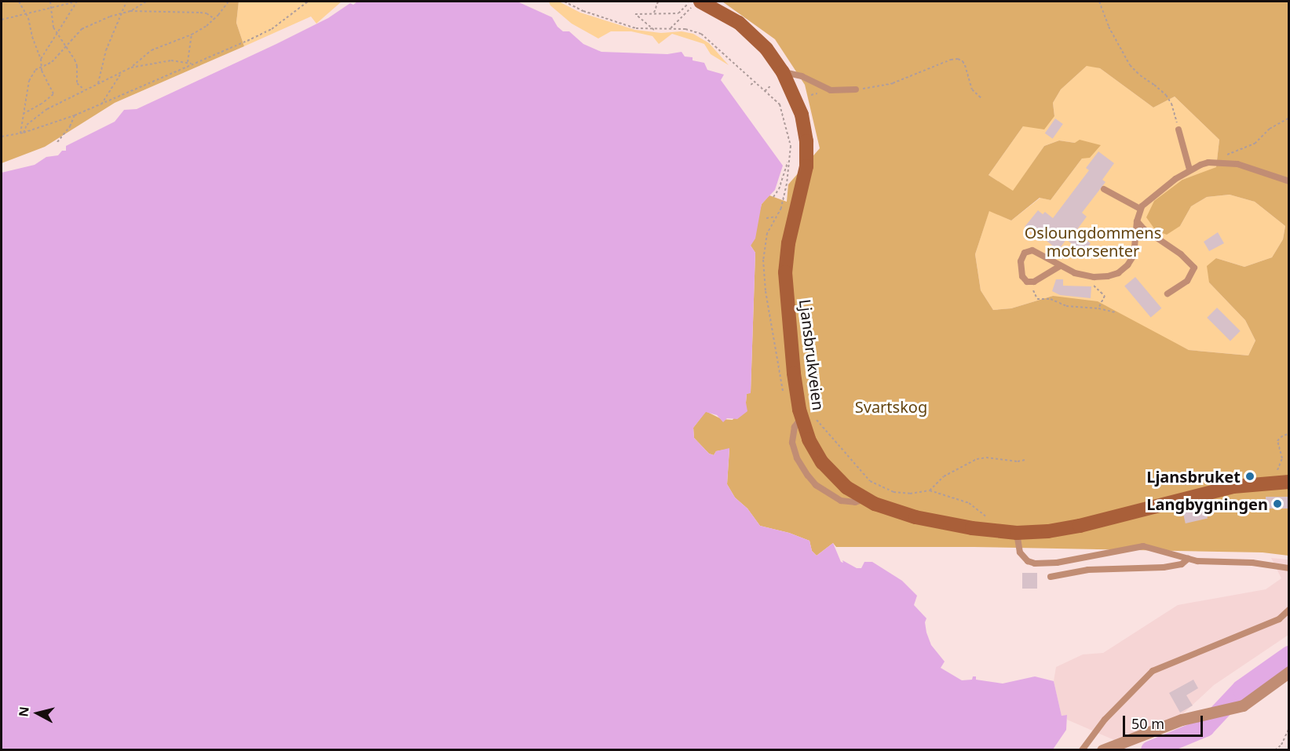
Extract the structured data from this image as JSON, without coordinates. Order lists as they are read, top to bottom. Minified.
{"streets":{"main road":["Ljansbrukveien"]},"parks":["Osloungdommens motorsenter","Svartskog"],"places":["Ljansbruket","Langbygningen"],"scale_bar":"50 m","north":"left"}
